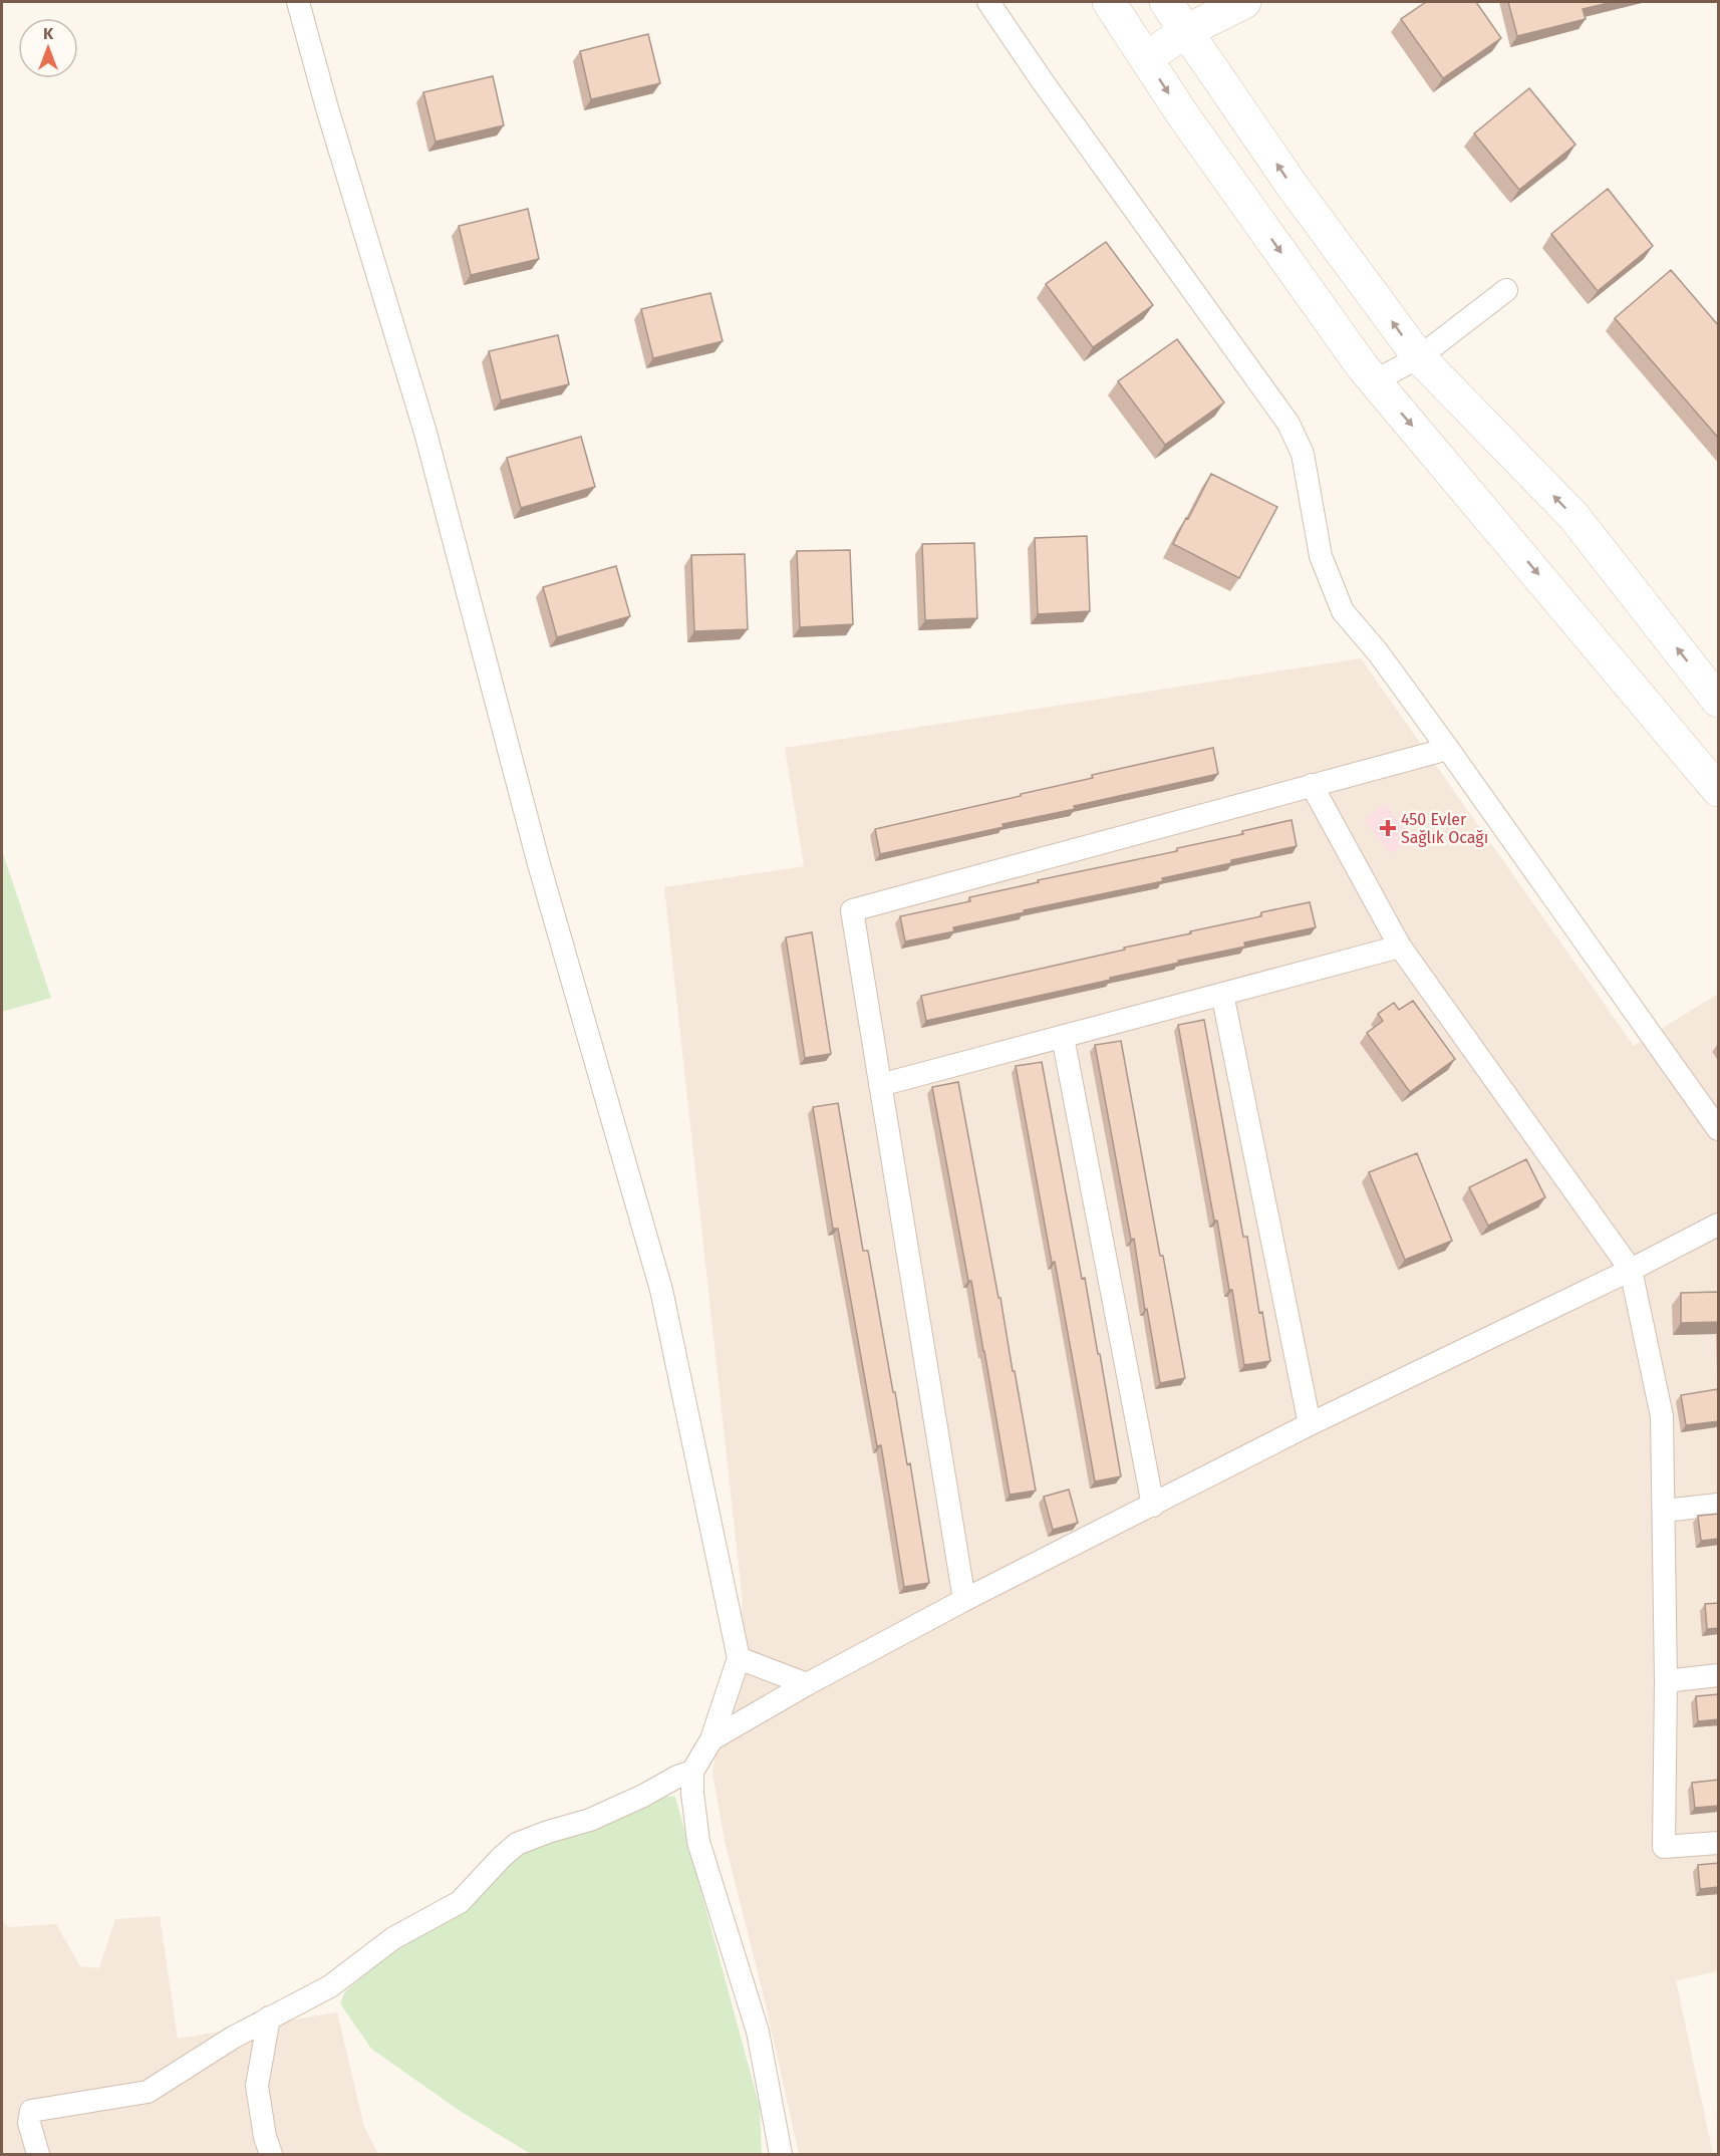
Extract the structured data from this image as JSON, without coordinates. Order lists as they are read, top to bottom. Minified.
{"places":{"health":["450 Evler Sağlık Ocağı"]},"north":"top"}
